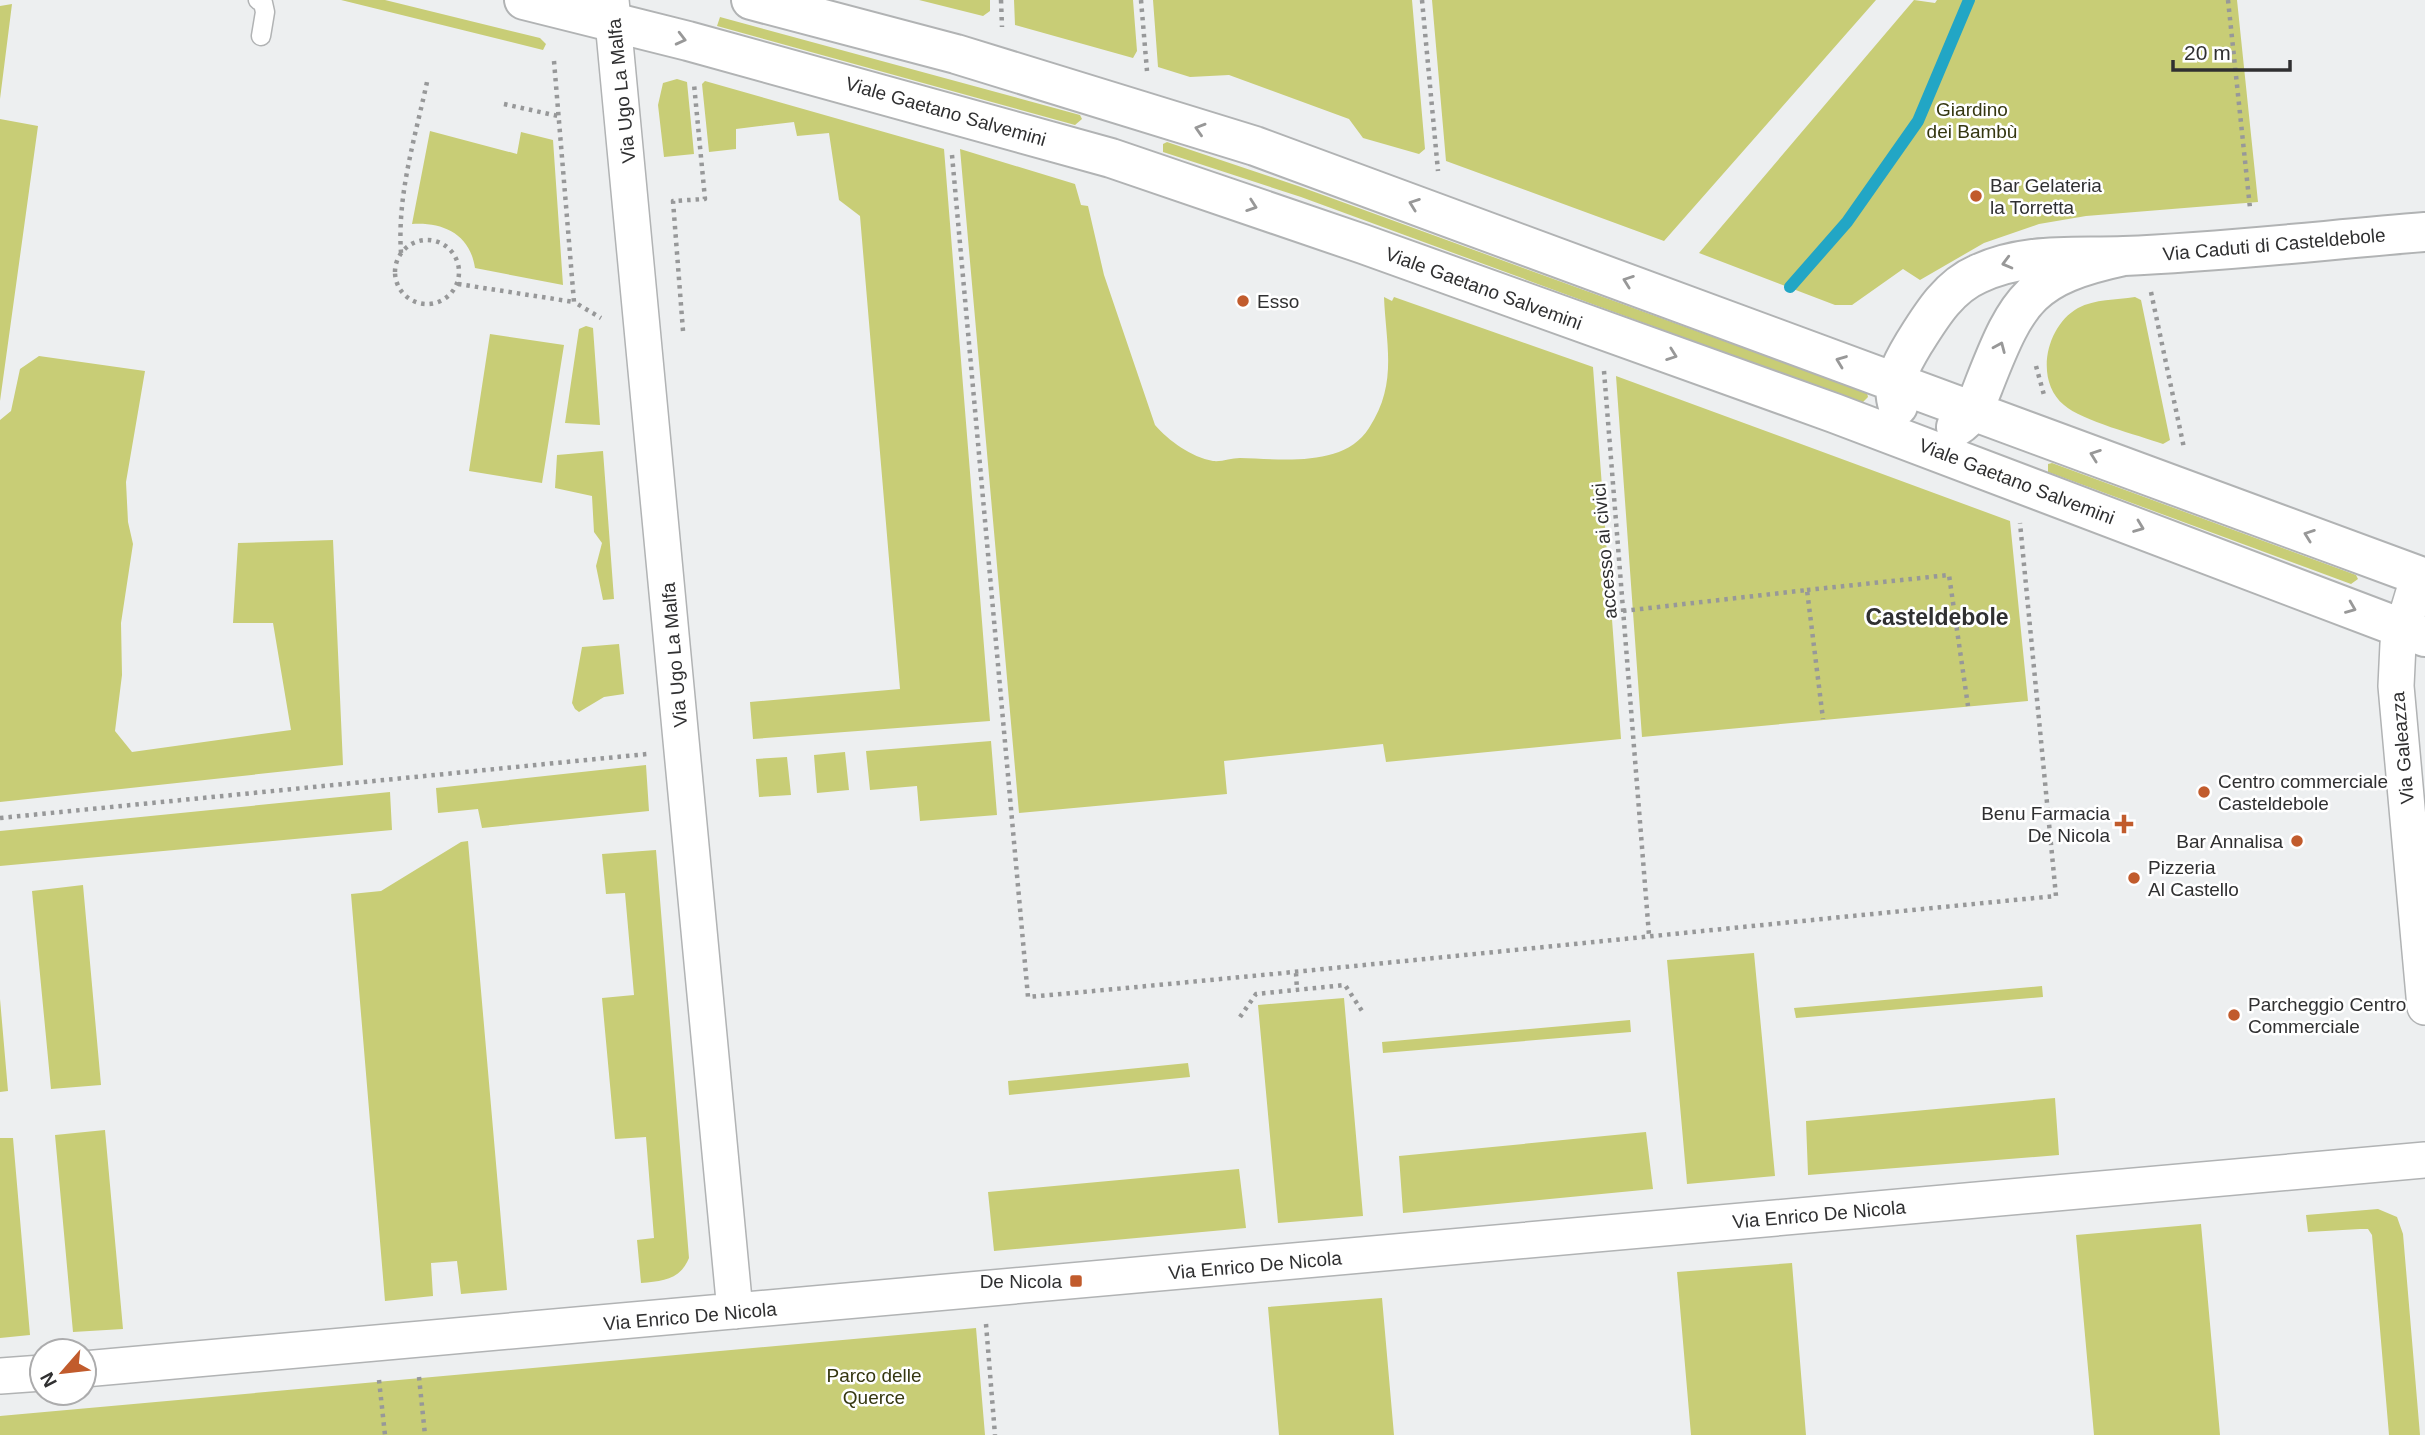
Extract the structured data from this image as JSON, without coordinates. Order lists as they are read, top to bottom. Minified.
{"streets":{"main road":["Viale Gaetano Salvemini","Via Caduti di Casteldebole"],"street":["Via Ugo La Malfa","Via Galeazza","Via Enrico De Nicola"],"path":["accesso ai civici"]},"crossings":[["Via Ugo La Malfa","Viale Gaetano Salvemini"],["Via Ugo La Malfa","Via Enrico De Nicola"],["Viale Gaetano Salvemini","Via Galeazza"]],"districts":["Casteldebole"],"parks":["Giardino dei Bambù","Parco delle Querce"],"places":{"other":["Bar Gelateria la Torretta","Esso","Centro commerciale Casteldebole","Bar Annalisa","Pizzeria Al Castello","Parcheggio Centro Commerciale"],"health":["Benu Farmacia De Nicola"],"transit":["De Nicola"]},"scale_bar":"20 m","north":"bottom left"}
